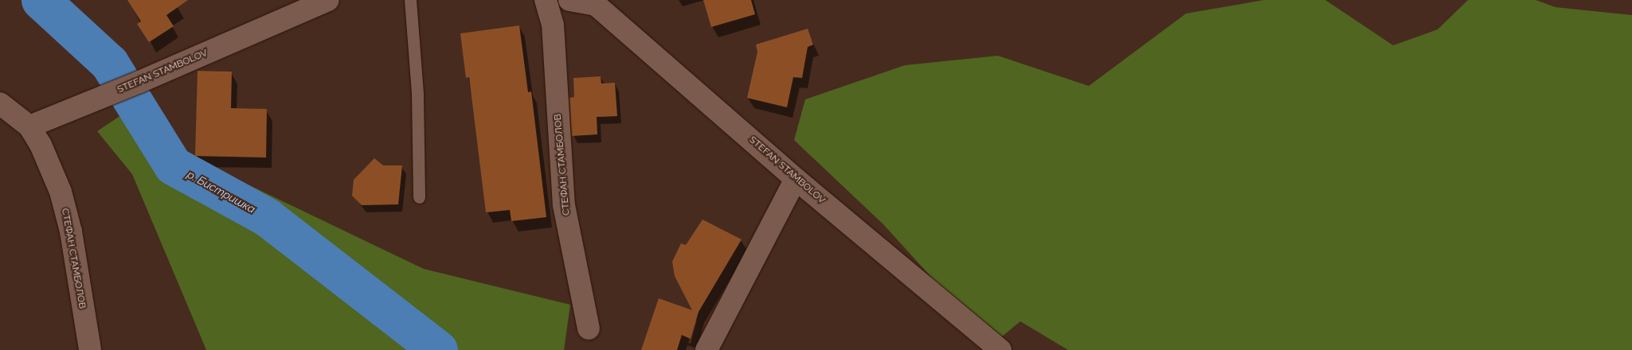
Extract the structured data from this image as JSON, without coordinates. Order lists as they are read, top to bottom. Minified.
{"streets":{"street":["STEFAN STAMBOLOV","СТЕФАН СТАМБОЛОВ"]},"crossings":[["STEFAN STAMBOLOV","СТЕФАН СТАМБОЛОВ"]],"water":["р. Бистришка"]}
